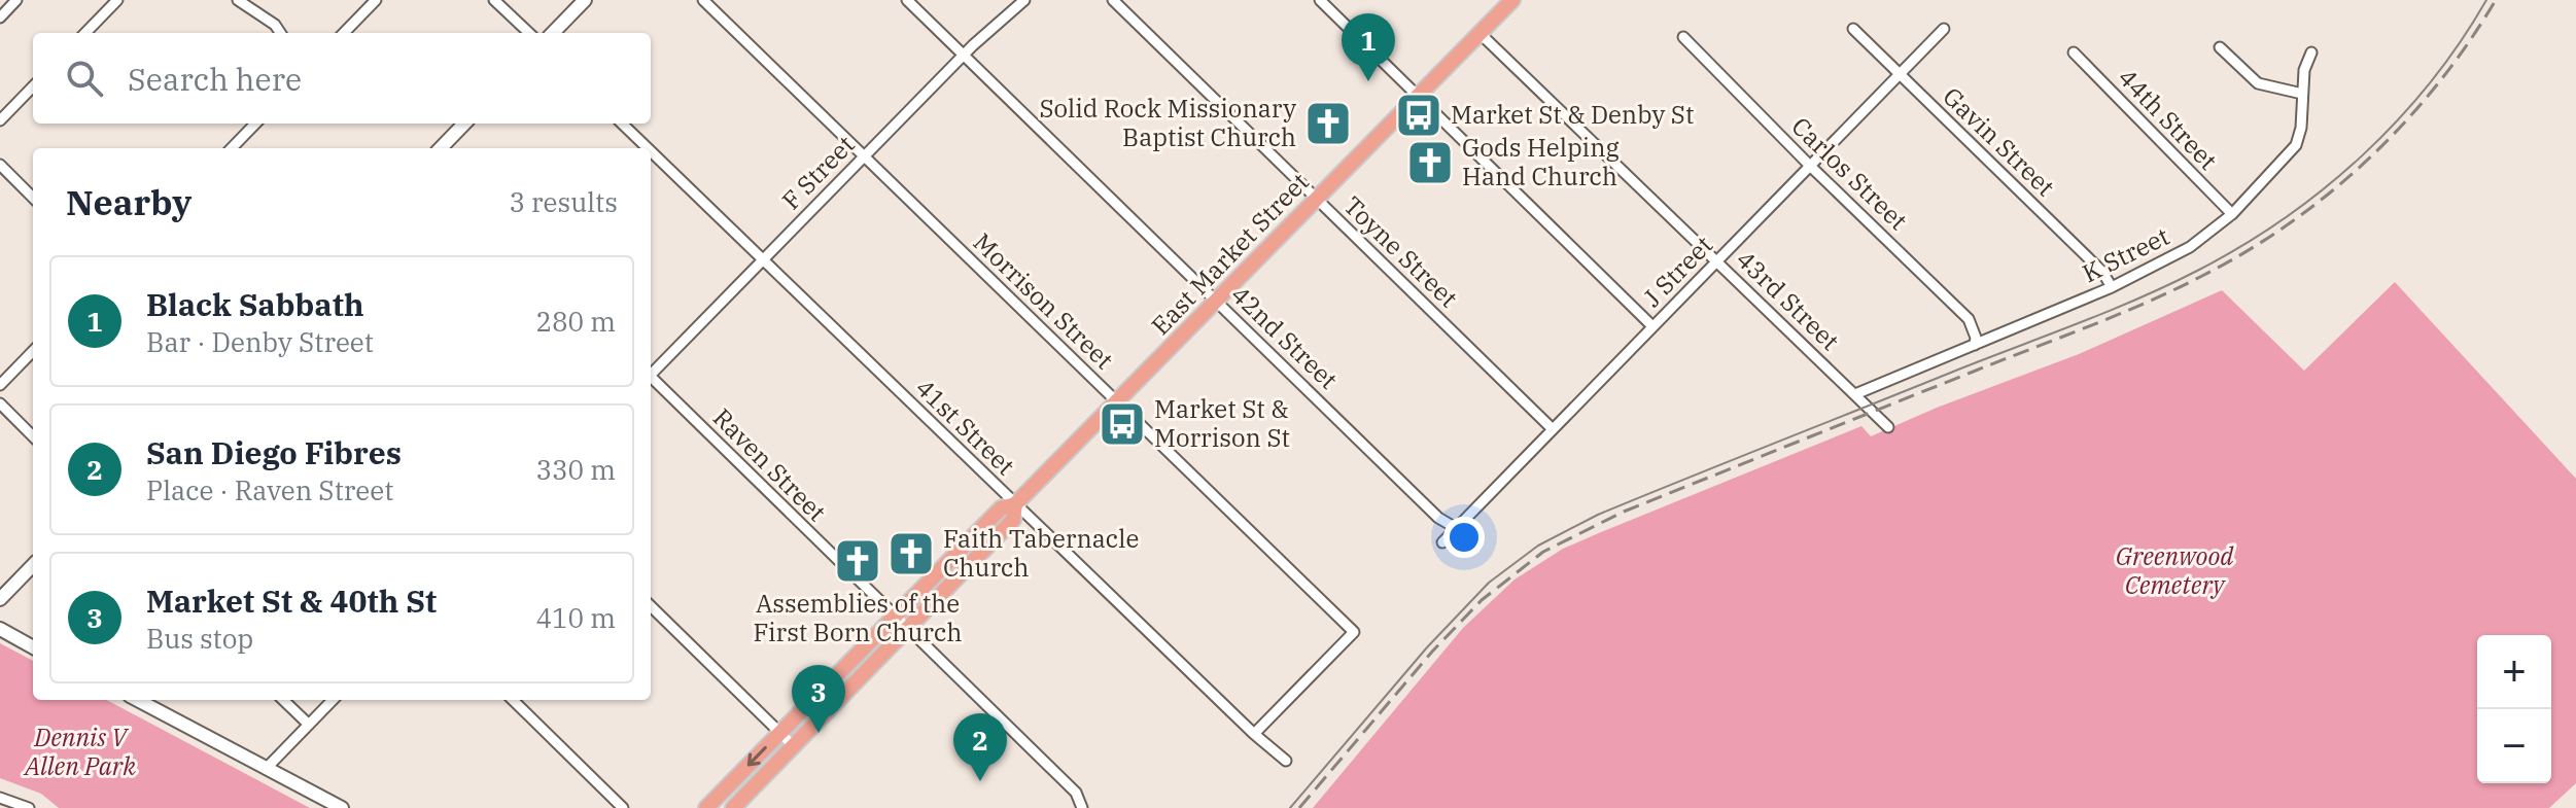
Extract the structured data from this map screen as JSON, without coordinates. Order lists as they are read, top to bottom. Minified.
{"streets":{"main road":["East Market Street"],"street":["44th Street","Gavin Street","F Street","Carlos Street","Toyne Street","K Street","J Street","43rd Street","Morrison Street","42nd Street","41st Street","Raven Street"]},"crossings":[["44th Street","K Street"],["Gavin Street","K Street"],["Gavin Street","J Street"],["F Street","Morrison Street"],["F Street","42nd Street"],["F Street","41st Street"],["Carlos Street","K Street"],["Carlos Street","J Street"],["Toyne Street","East Market Street"],["Toyne Street","J Street"],["East Market Street","43rd Street"],["East Market Street","Morrison Street"],["East Market Street","42nd Street"],["East Market Street","41st Street"],["East Market Street","Raven Street"],["K Street","43rd Street"],["J Street","43rd Street"],["J Street","42nd Street"],["Morrison Street","41st Street"]],"parks":["Greenwood Cemetery","Dennis V Allen Park"],"places":{"bus stop":["Market St & Denby St","Market St & Morrison St"],"church":["Solid Rock Missionary Baptist Church","Gods Helping Hand Church","Faith Tabernacle Church","Assemblies of the First Born Church"]},"page":{"pins":["1","3","2"],"search":"Search here","heading":["Nearby","3 results"],"list":[{"mark":"1","name":"Black Sabbath","note":"Bar · Denby Street","value":"280 m"},{"mark":"2","name":"San Diego Fibres","note":"Place · Raven Street","value":"330 m"},{"mark":"3","name":"Market St & 40th St","note":"Bus stop","value":"410 m"}],"map_buttons":["+","−"]}}
